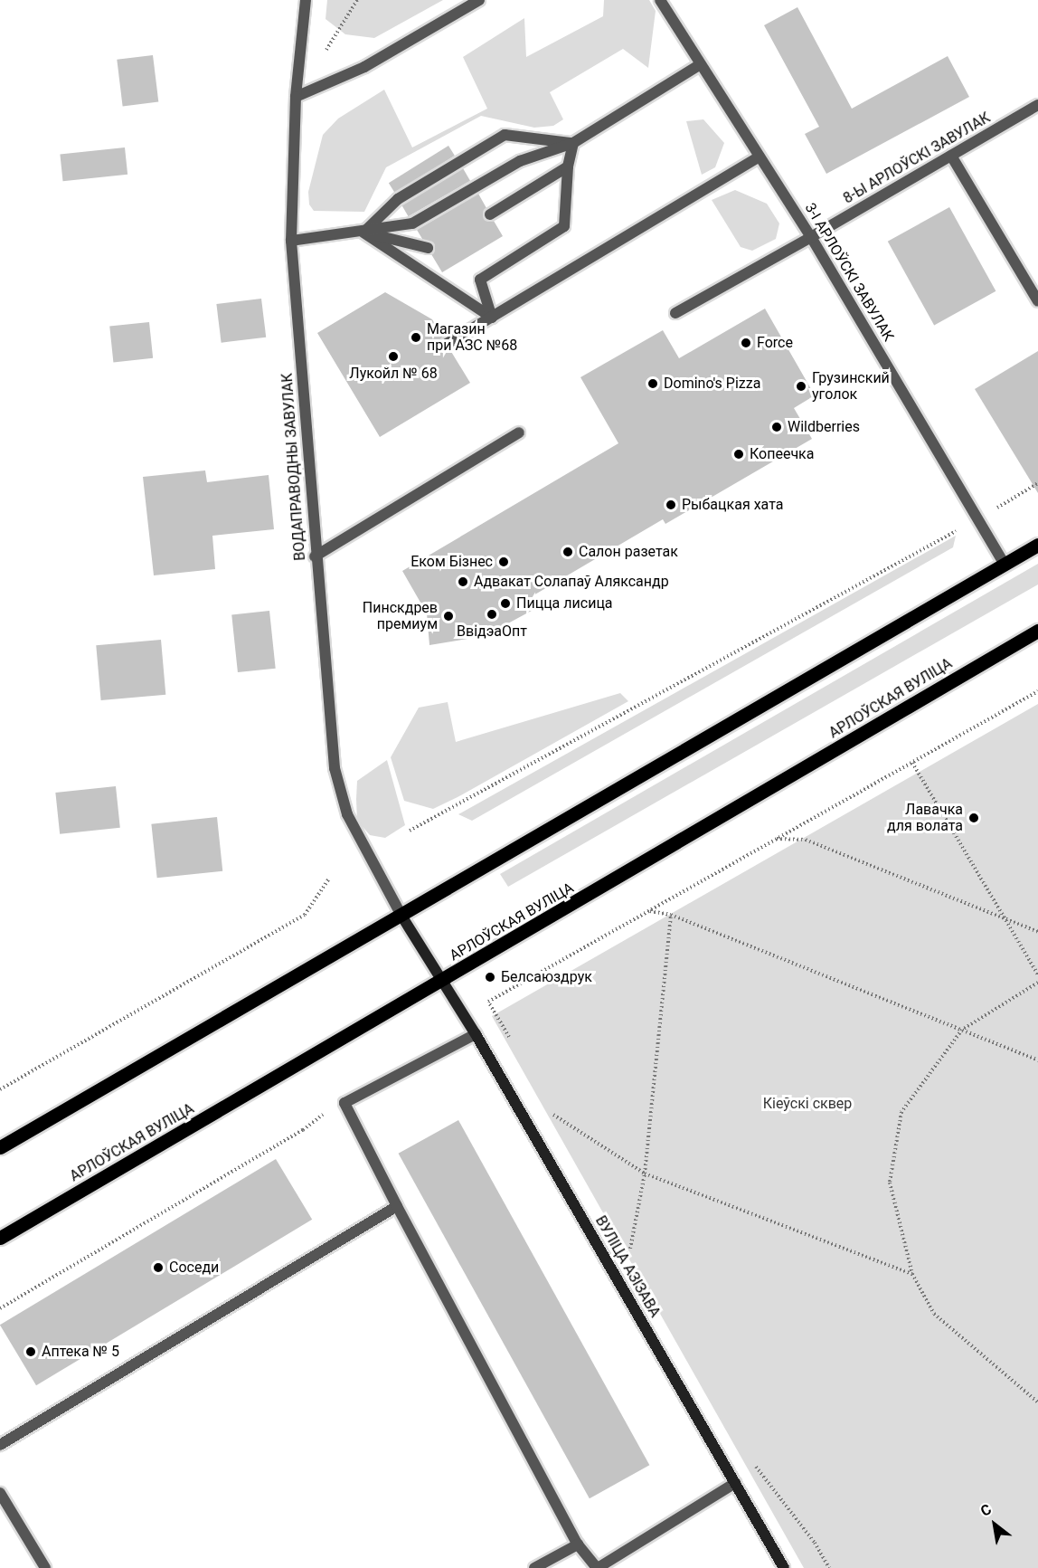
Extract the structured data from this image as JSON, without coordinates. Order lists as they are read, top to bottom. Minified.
{"streets":{"main road":["АРЛОЎСКАЯ ВУЛІЦА"],"street":["8-Ы АРЛОЎСКІ ЗАВУЛАК","3-І АРЛОЎСКІ ЗАВУЛАК","ВОДАПРАВОДНЫ ЗАВУЛАК","ВУЛІЦА АЗІЗАВА"]},"crossings":[["8-Ы АРЛОЎСКІ ЗАВУЛАК","3-І АРЛОЎСКІ ЗАВУЛАК"],["ВОДАПРАВОДНЫ ЗАВУЛАК","ВУЛІЦА АЗІЗАВА"],["АРЛОЎСКАЯ ВУЛІЦА","ВУЛІЦА АЗІЗАВА"]],"parks":["Кіеўскі сквер"],"places":["Магазин при АЗС №68","Force","Лукойл № 68","Domino's Pizza","Грузинский уголок","Wildberries","Копеечка","Рыбацкая хата","Салон разетак","Еком Бізнес","Адвакат Солапаў Аляксандр","Пицца лисица","ВвідэаОпт","Пинскдрев премиум","Лавачка для волата","Белсаюздрук","Соседи","Аптека № 5"],"north":"top left"}
